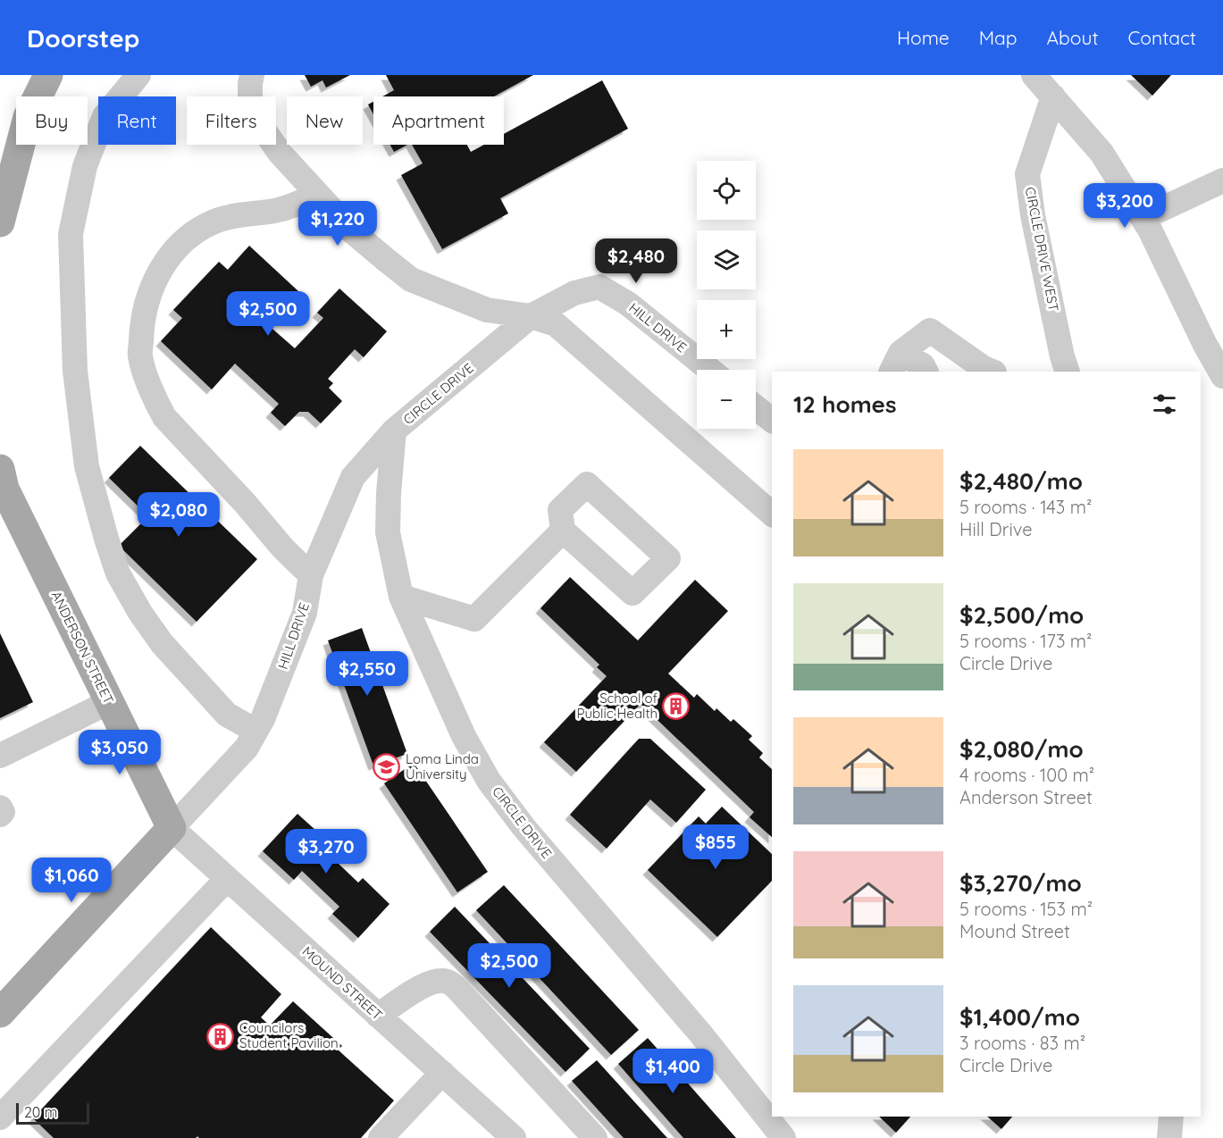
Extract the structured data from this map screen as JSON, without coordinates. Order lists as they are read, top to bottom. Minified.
{"streets":{"main road":["ANDERSON STREET"],"street":["CIRCLE DRIVE WEST","HILL DRIVE","CIRCLE DRIVE","MOUND STREET"]},"crossings":[["HILL DRIVE","CIRCLE DRIVE"],["HILL DRIVE","ANDERSON STREET"],["HILL DRIVE","MOUND STREET"],["ANDERSON STREET","MOUND STREET"]],"places":{"building":["School of Public Health","Councilors Student Pavilion"],"school or university":["Loma Linda University"]},"scale_bar":"20 m","page":{"header":"Doorstep","nav":["Home","Map","About","Contact"],"chip":["Buy","Rent","Filters","New","Apartment"],"map_buttons":["+","−"],"price":["$3,200","$1,220","$2,480","$2,500","$2,080","$2,550","$3,050","$855","$3,270","$1,060","$2,500","$1,400"],"heading":"12 homes","list":[{"name":"$2,480/mo","note":"5 rooms · 143 m² · Hill Drive"},{"name":"$2,500/mo","note":"5 rooms · 173 m² · Circle Drive"},{"name":"$2,080/mo","note":"4 rooms · 100 m² · Anderson Street"},{"name":"$3,270/mo","note":"5 rooms · 153 m² · Mound Street"},{"name":"$1,400/mo","note":"3 rooms · 83 m² · Circle Drive"}],"scale":"20 m"}}
